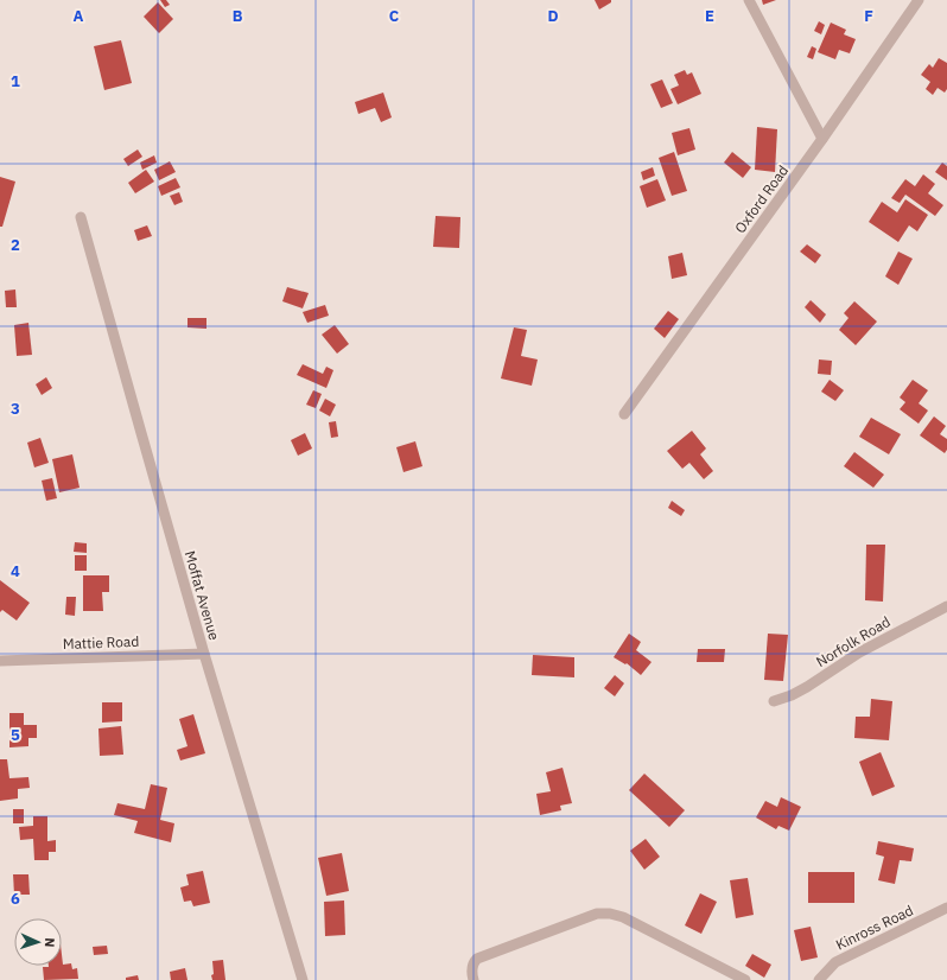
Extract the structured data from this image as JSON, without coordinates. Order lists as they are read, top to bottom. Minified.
{"streets":{"street":["Oxford Road","Moffat Avenue","Norfolk Road","Mattie Road","Kinross Road"]},"crossings":[["Moffat Avenue","Mattie Road"]],"north":"right","grid":{"columns":["A","B","C","D","E","F"],"rows":["1","2","3","4","5","6"]}}
